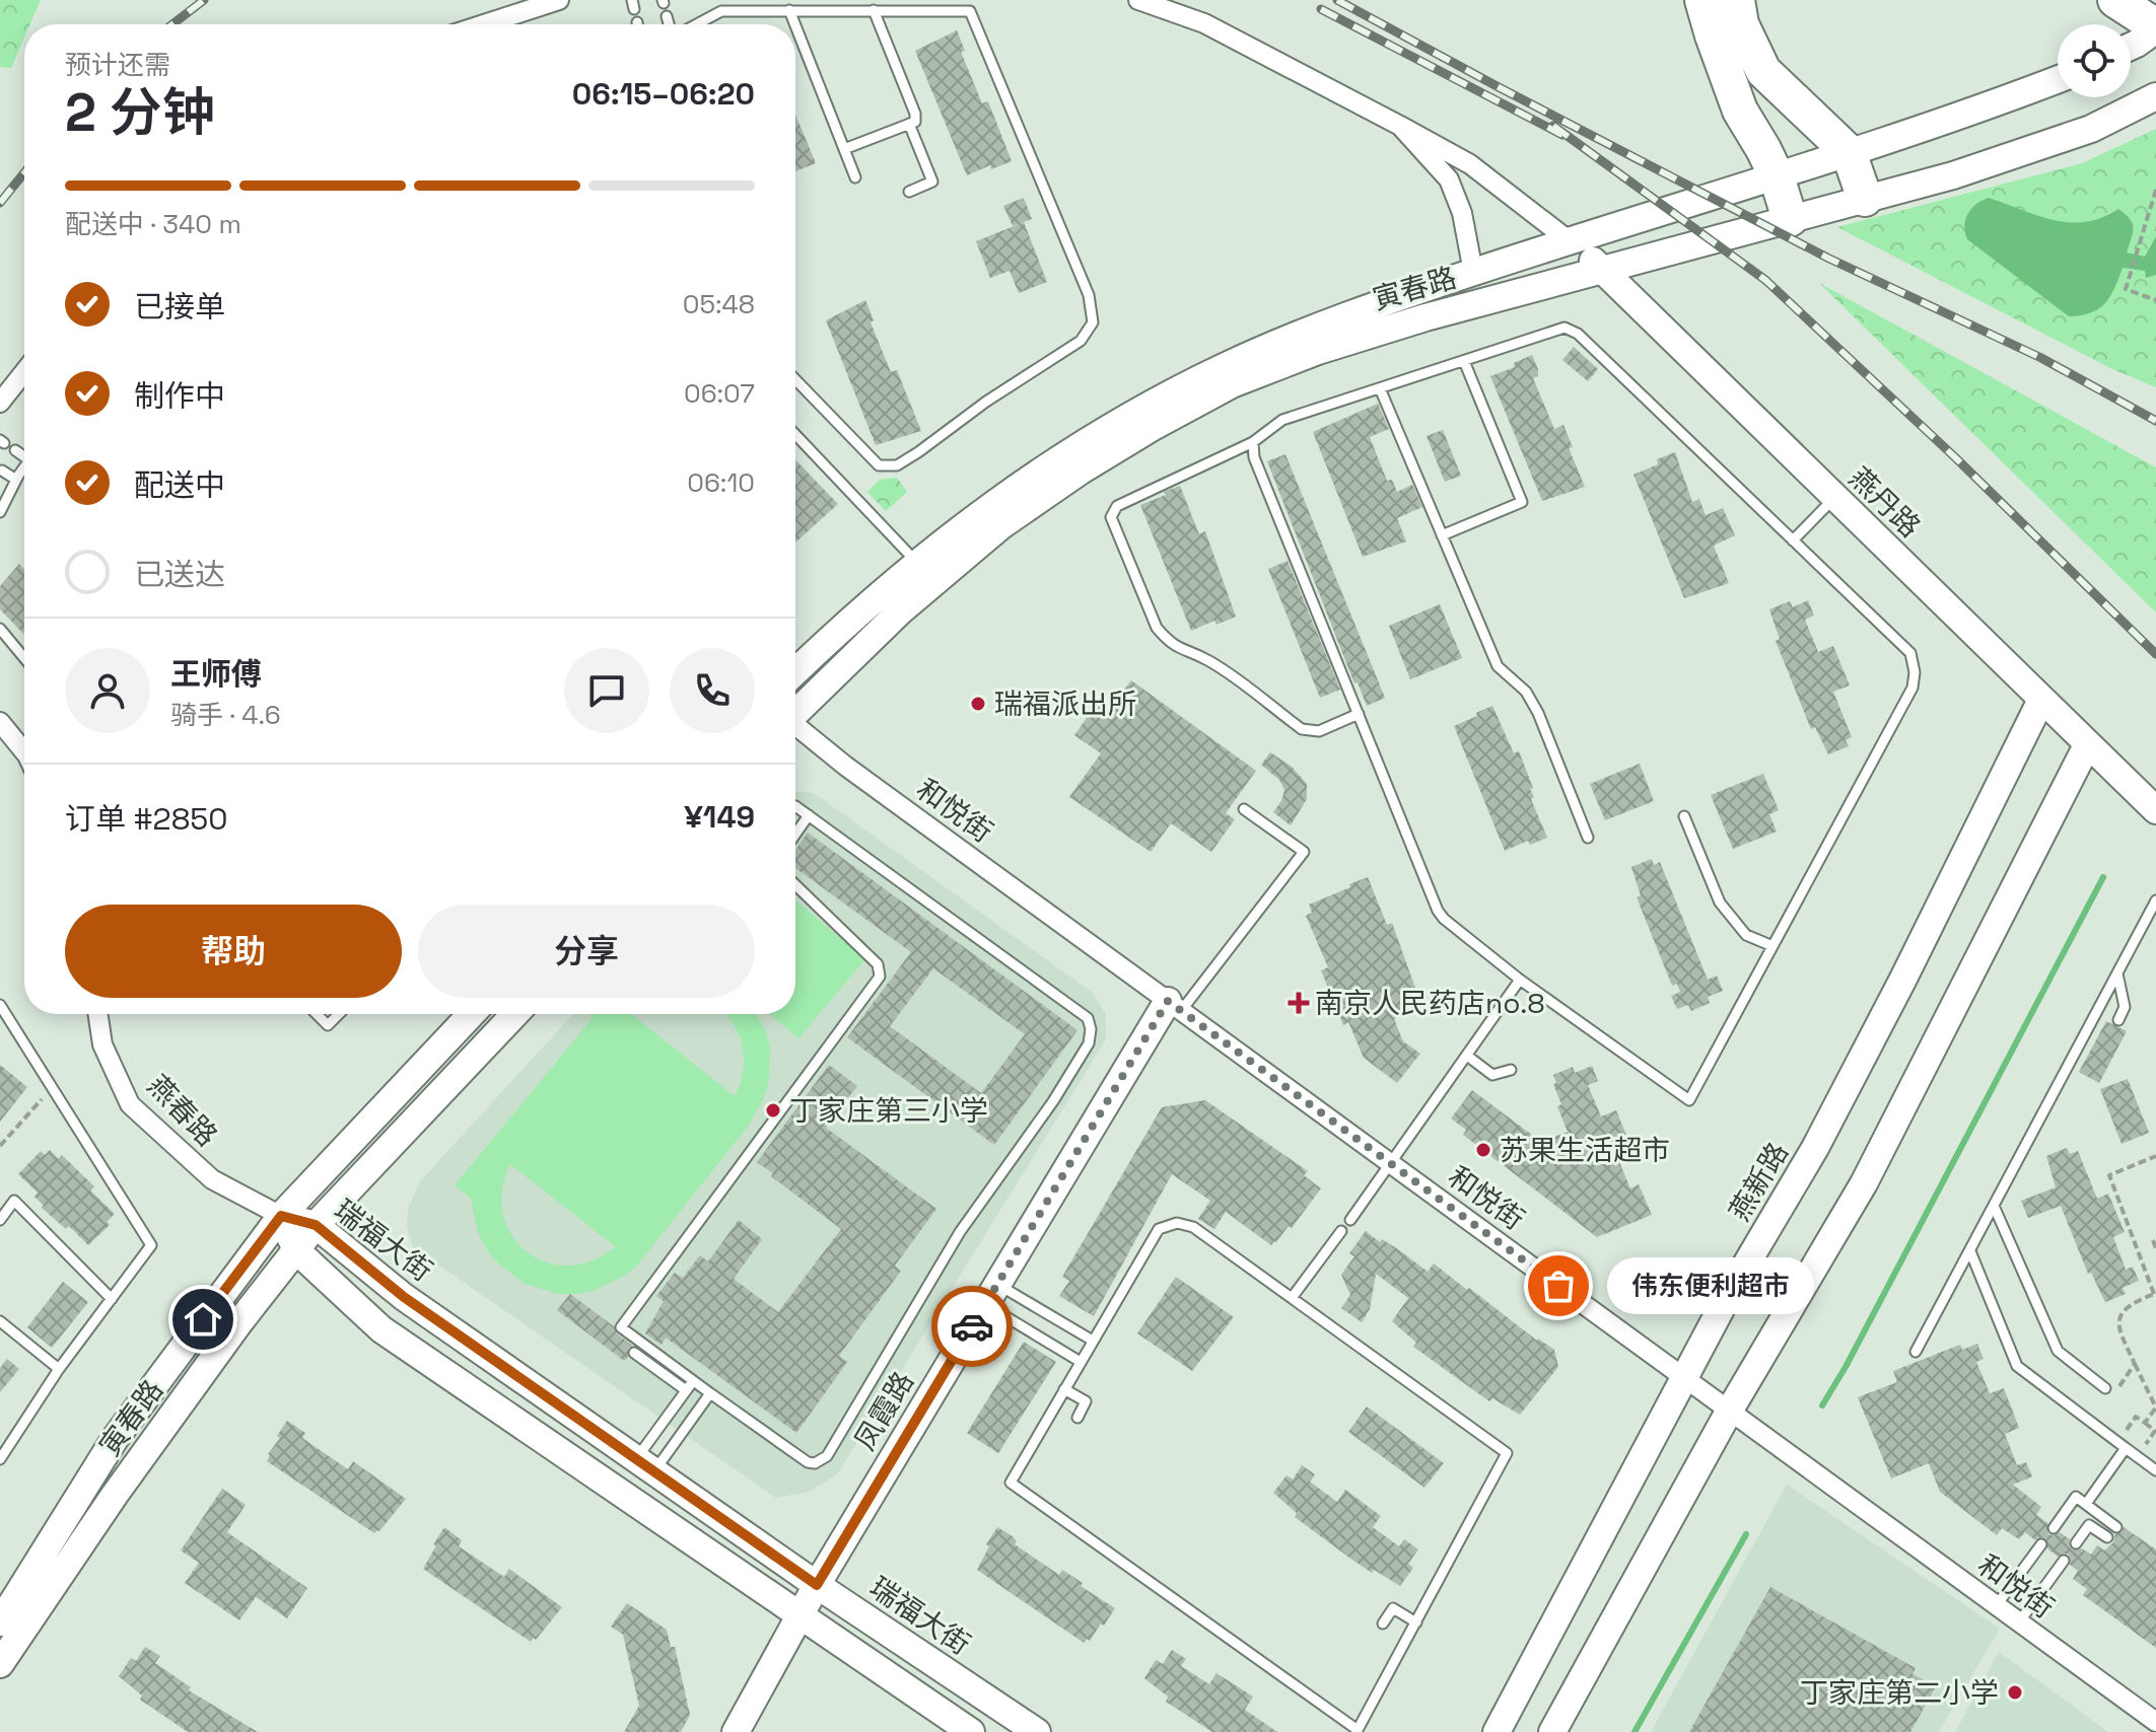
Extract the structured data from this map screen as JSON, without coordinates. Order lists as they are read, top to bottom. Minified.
{"streets":{"street":["寅春路","燕丹路","和悦街","燕春路","燕新路","瑞福大街","凤霞路"]},"crossings":[["寅春路","燕丹路"],["寅春路","燕春路"],["寅春路","瑞福大街"],["燕丹路","燕新路"],["和悦街","燕新路"],["和悦街","凤霞路"],["燕春路","瑞福大街"],["瑞福大街","凤霞路"]],"places":{"other":["瑞福派出所","丁家庄第三小学","苏果生活超市","伟东便利超市","丁家庄第二小学"],"health":["南京人民药店no.8"]},"page":{"heading":["2 分钟","预计还需","06:15–06:20"],"panel":["王师傅","骑手 · 4.6","订单 #2850","¥149"],"bar":"配送中 · 340 m","list":[["已接单","05:48"],["制作中","06:07"],["配送中","06:10"],"已送达"],"buttons":["帮助","分享"],"bubble":"伟东便利超市"}}
